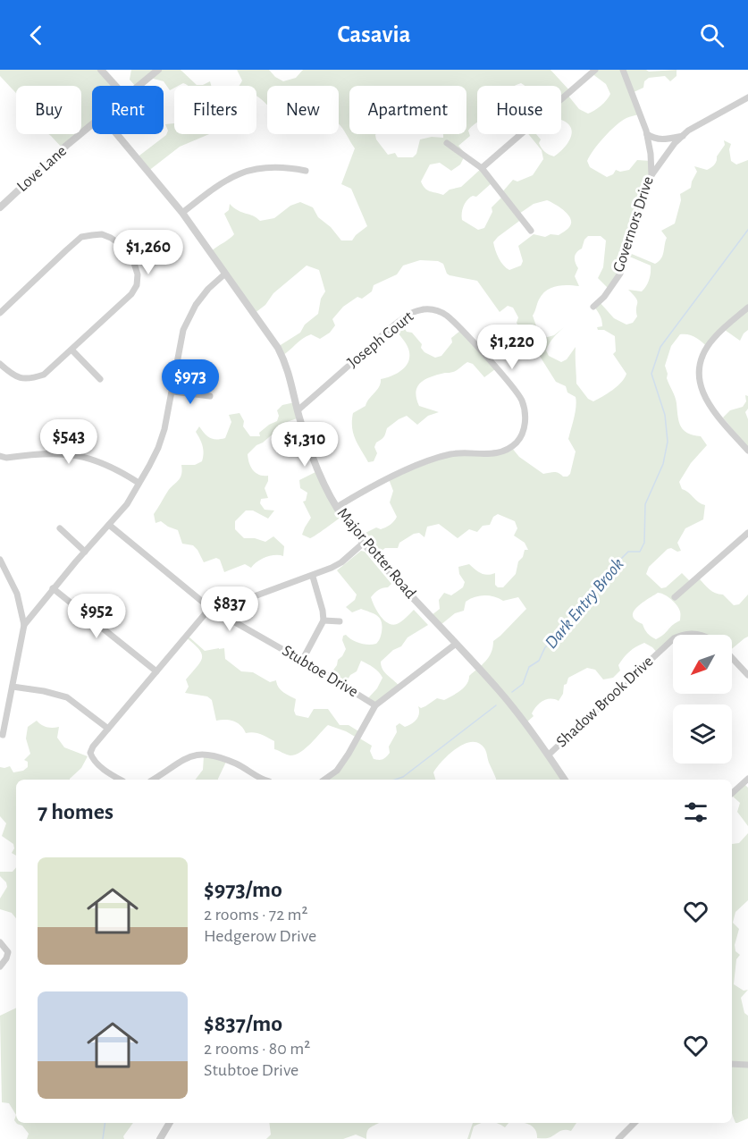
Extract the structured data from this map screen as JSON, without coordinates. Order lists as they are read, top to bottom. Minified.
{"streets":{"street":["Love Lane","Governors Drive","Joseph Court","Major Potter Road","Stubtoe Drive","Shadow Brook Drive"]},"crossings":[["Joseph Court","Major Potter Road"],["Major Potter Road","Shadow Brook Drive"]],"water":["Dark Entry Brook"],"north":"bottom left","page":{"header":"Casavia","chip":["Buy","Rent","Filters","New","Apartment","House"],"price":["$1,260","$1,220","$973","$543","$1,310","$837","$952"],"heading":"7 homes","list":[{"name":"$973/mo","note":"2 rooms · 72 m² · Hedgerow Drive"},{"name":"$837/mo","note":"2 rooms · 80 m² · Stubtoe Drive"}]}}
